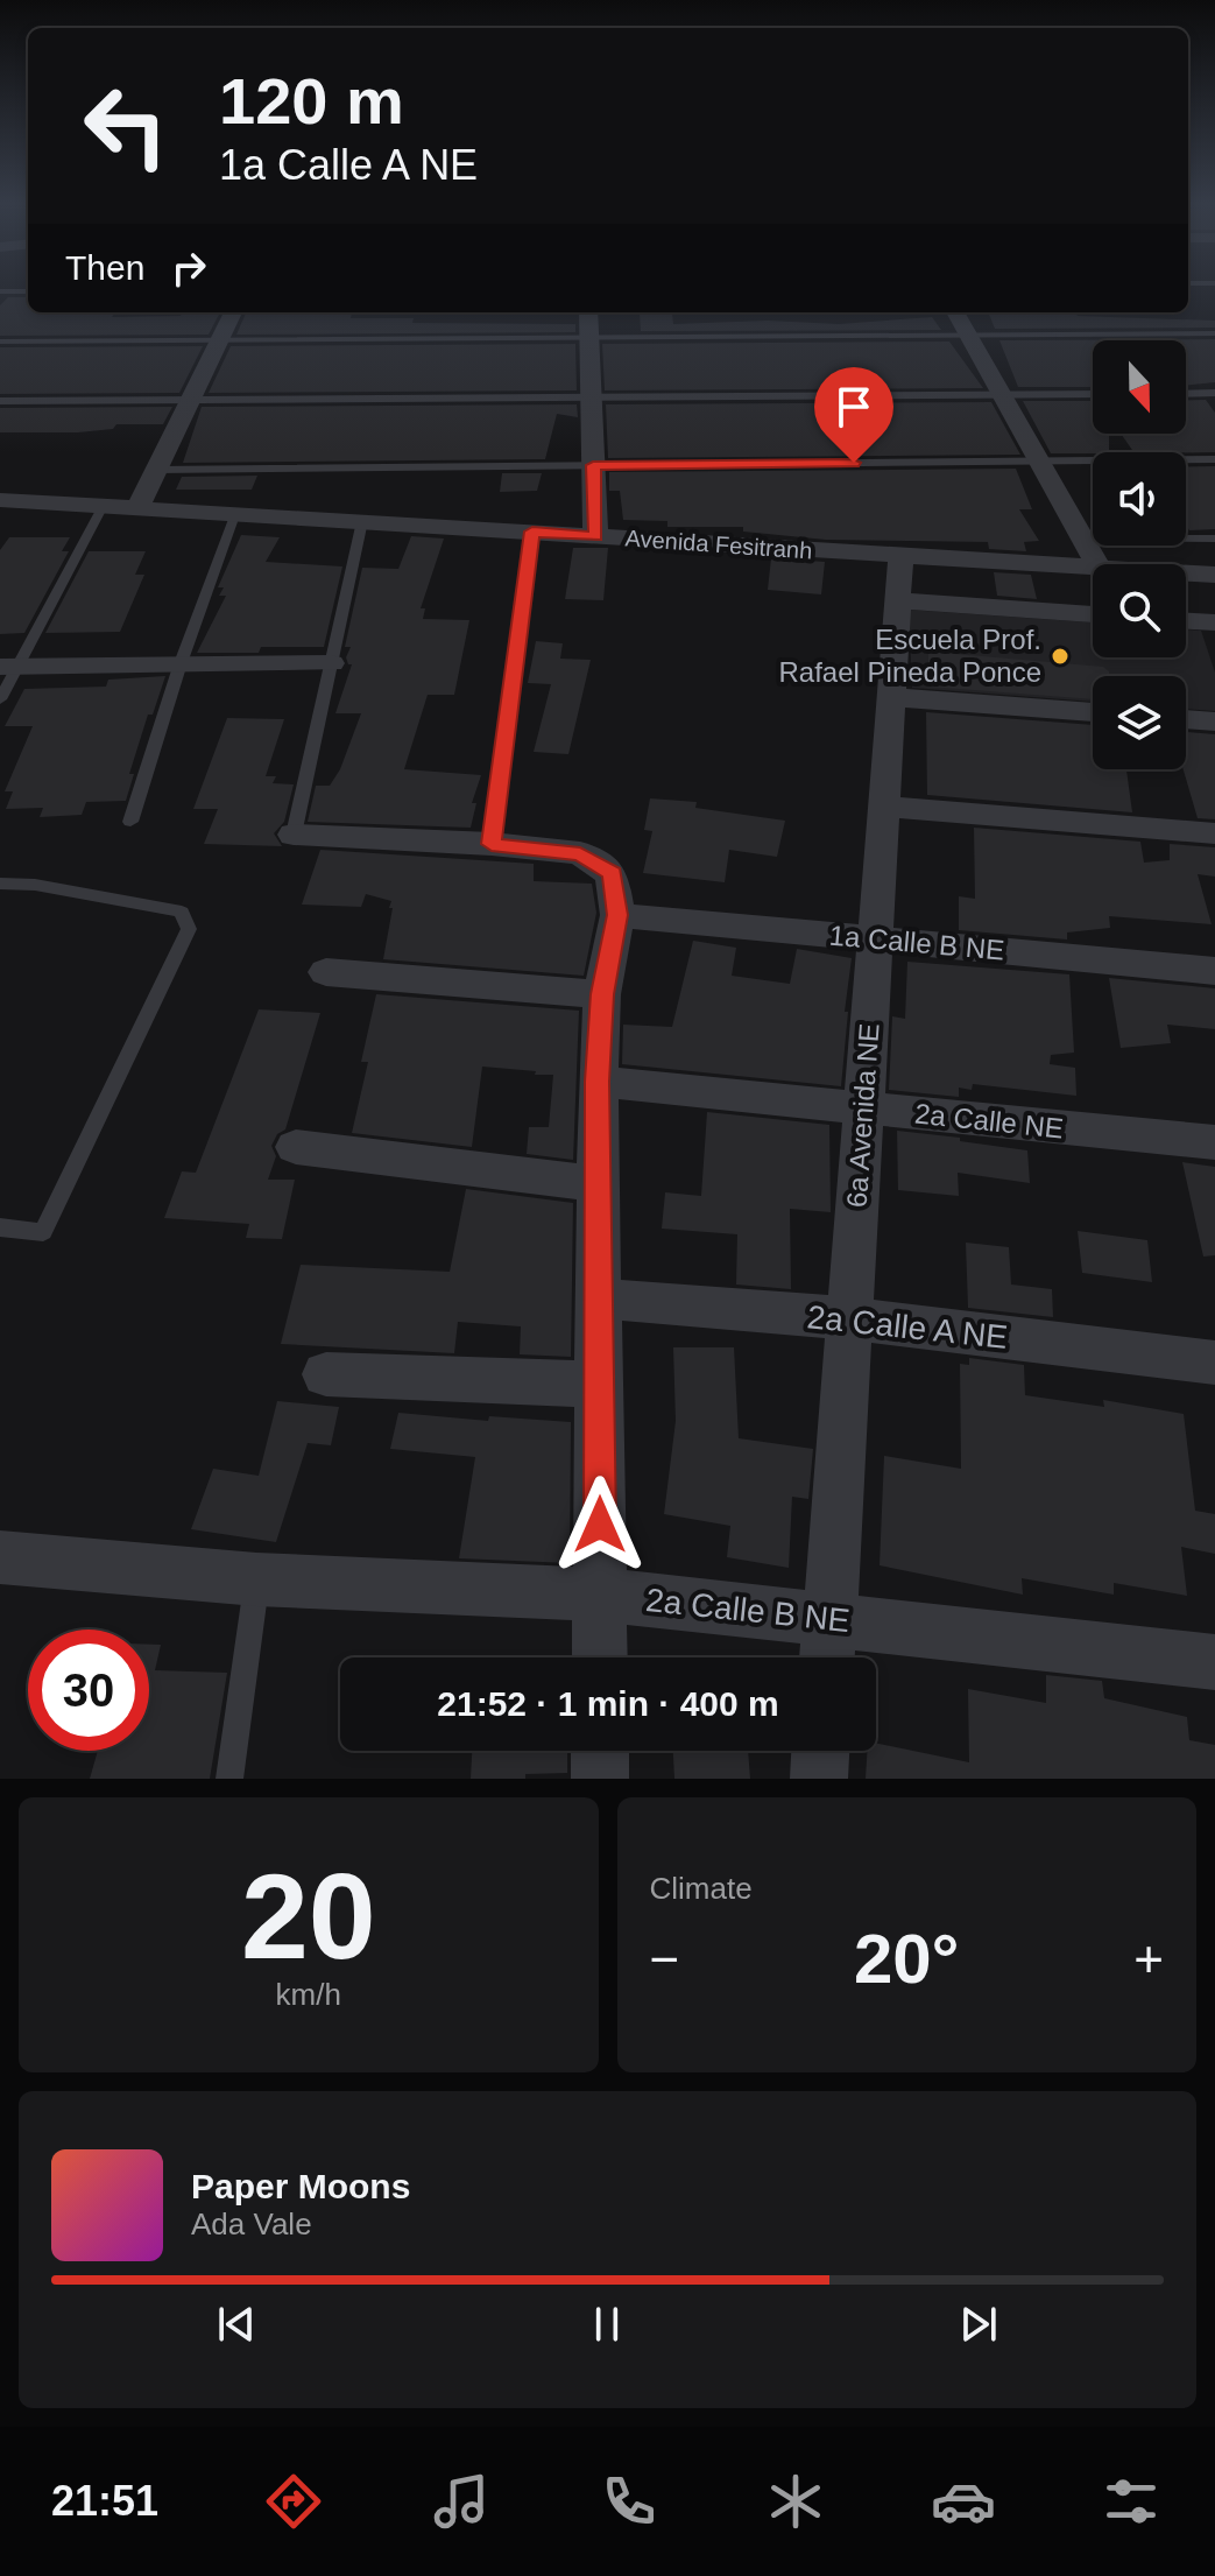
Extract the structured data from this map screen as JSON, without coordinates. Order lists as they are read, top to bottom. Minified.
{"streets":{"street":["Avenida Fesitranh","1a Calle B NE","6a Avenida NE","2a Calle NE","2a Calle A NE","2a Calle B NE"]},"crossings":[["Avenida Fesitranh","6a Avenida NE"],["1a Calle B NE","6a Avenida NE"],["6a Avenida NE","2a Calle NE"],["6a Avenida NE","2a Calle A NE"],["6a Avenida NE","2a Calle B NE"]],"places":["Escuela Prof. Rafael Pineda Ponce"],"north":"bottom","page":{"turn":["120 m","1a Calle A NE"],"then":"Then","limit":"30","trip":"21:52 · 1 min · 400 m","tile":[["20","km/h"],"Climate"],"heat":["−","20°","+"],"song":["Paper Moons","Ada Vale"],"tabs":"21:51"}}
